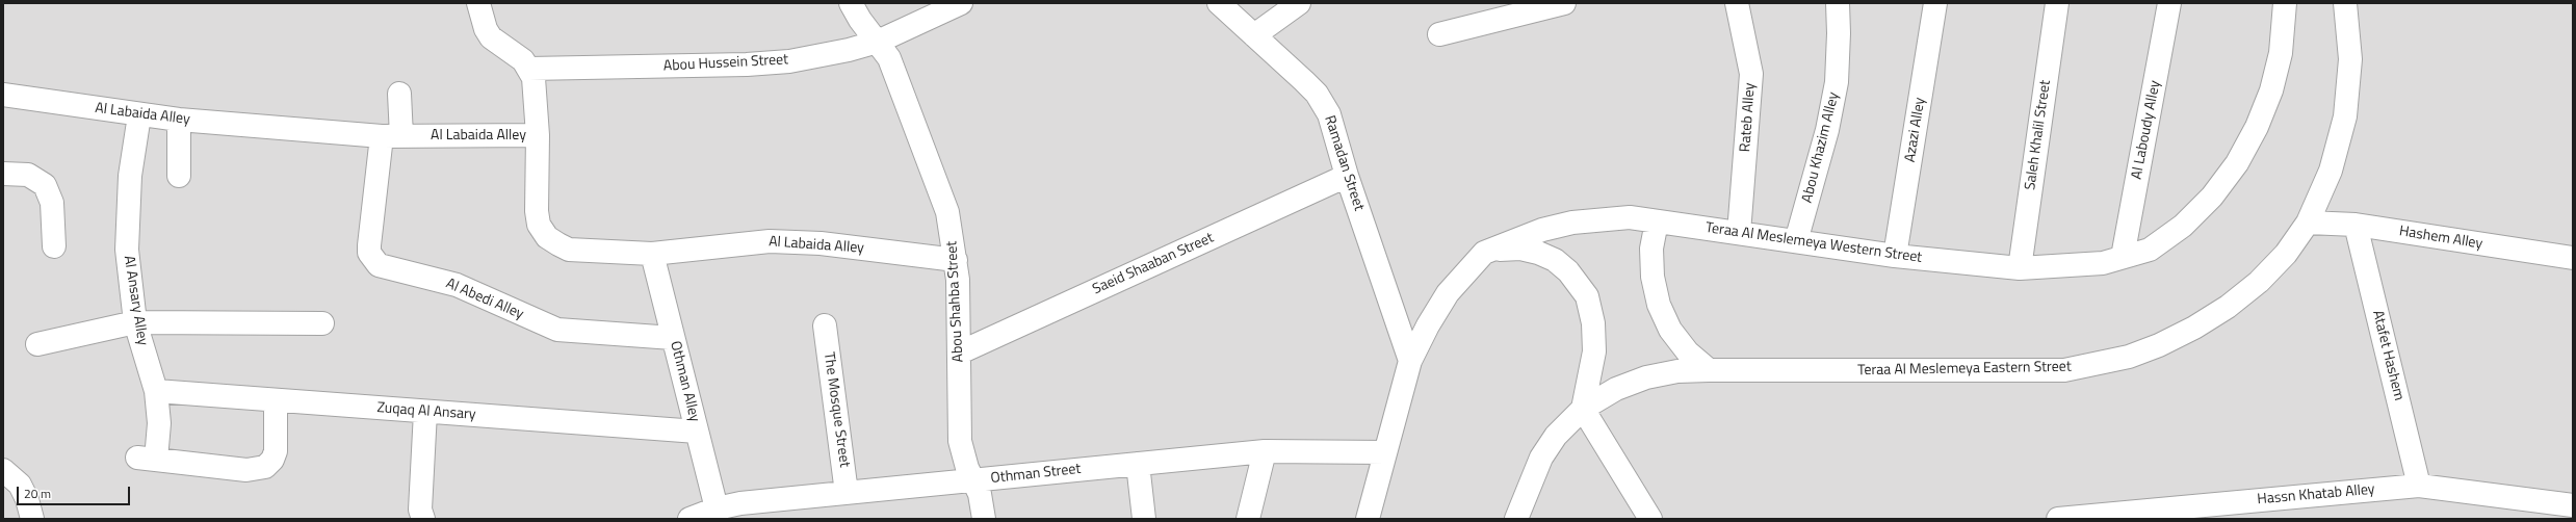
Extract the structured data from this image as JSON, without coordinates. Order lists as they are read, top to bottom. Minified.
{"streets":{"street":["Abou Hussein Street","Al Labaida Alley","Rateb Alley","Azazi Alley","Al Laboudy Alley","Saleh Khalil Street","Abou Khazim Alley","Ramadan Street","Hashem Alley","Teraa Al Meslemeya Western Street","Saeid Shaaban Street","Al Abedi Alley","Al Ansary Alley","Abou Shahba Street","Atafet Hashem","Teraa Al Meslemeya Eastern Street","Othman Alley","The Mosque Street","Zuqaq Al Ansary","Othman Street","Hassn Khatab Alley"]},"crossings":[["Abou Hussein Street","Abou Shahba Street"],["Al Labaida Alley","Al Abedi Alley"],["Al Labaida Alley","Al Ansary Alley"],["Al Labaida Alley","Abou Shahba Street"],["Al Labaida Alley","Othman Alley"],["Rateb Alley","Teraa Al Meslemeya Western Street"],["Azazi Alley","Teraa Al Meslemeya Western Street"],["Al Laboudy Alley","Teraa Al Meslemeya Western Street"],["Saleh Khalil Street","Teraa Al Meslemeya Western Street"],["Abou Khazim Alley","Teraa Al Meslemeya Western Street"],["Ramadan Street","Teraa Al Meslemeya Western Street"],["Ramadan Street","Saeid Shaaban Street"],["Hashem Alley","Atafet Hashem"],["Hashem Alley","Teraa Al Meslemeya Eastern Street"],["Teraa Al Meslemeya Western Street","Othman Street"],["Saeid Shaaban Street","Abou Shahba Street"],["Al Abedi Alley","Othman Alley"],["Al Ansary Alley","Zuqaq Al Ansary"],["Abou Shahba Street","Othman Street"],["Atafet Hashem","Hassn Khatab Alley"],["Othman Alley","Zuqaq Al Ansary"],["Othman Alley","Othman Street"],["The Mosque Street","Othman Street"]],"scale_bar":"20 m"}
